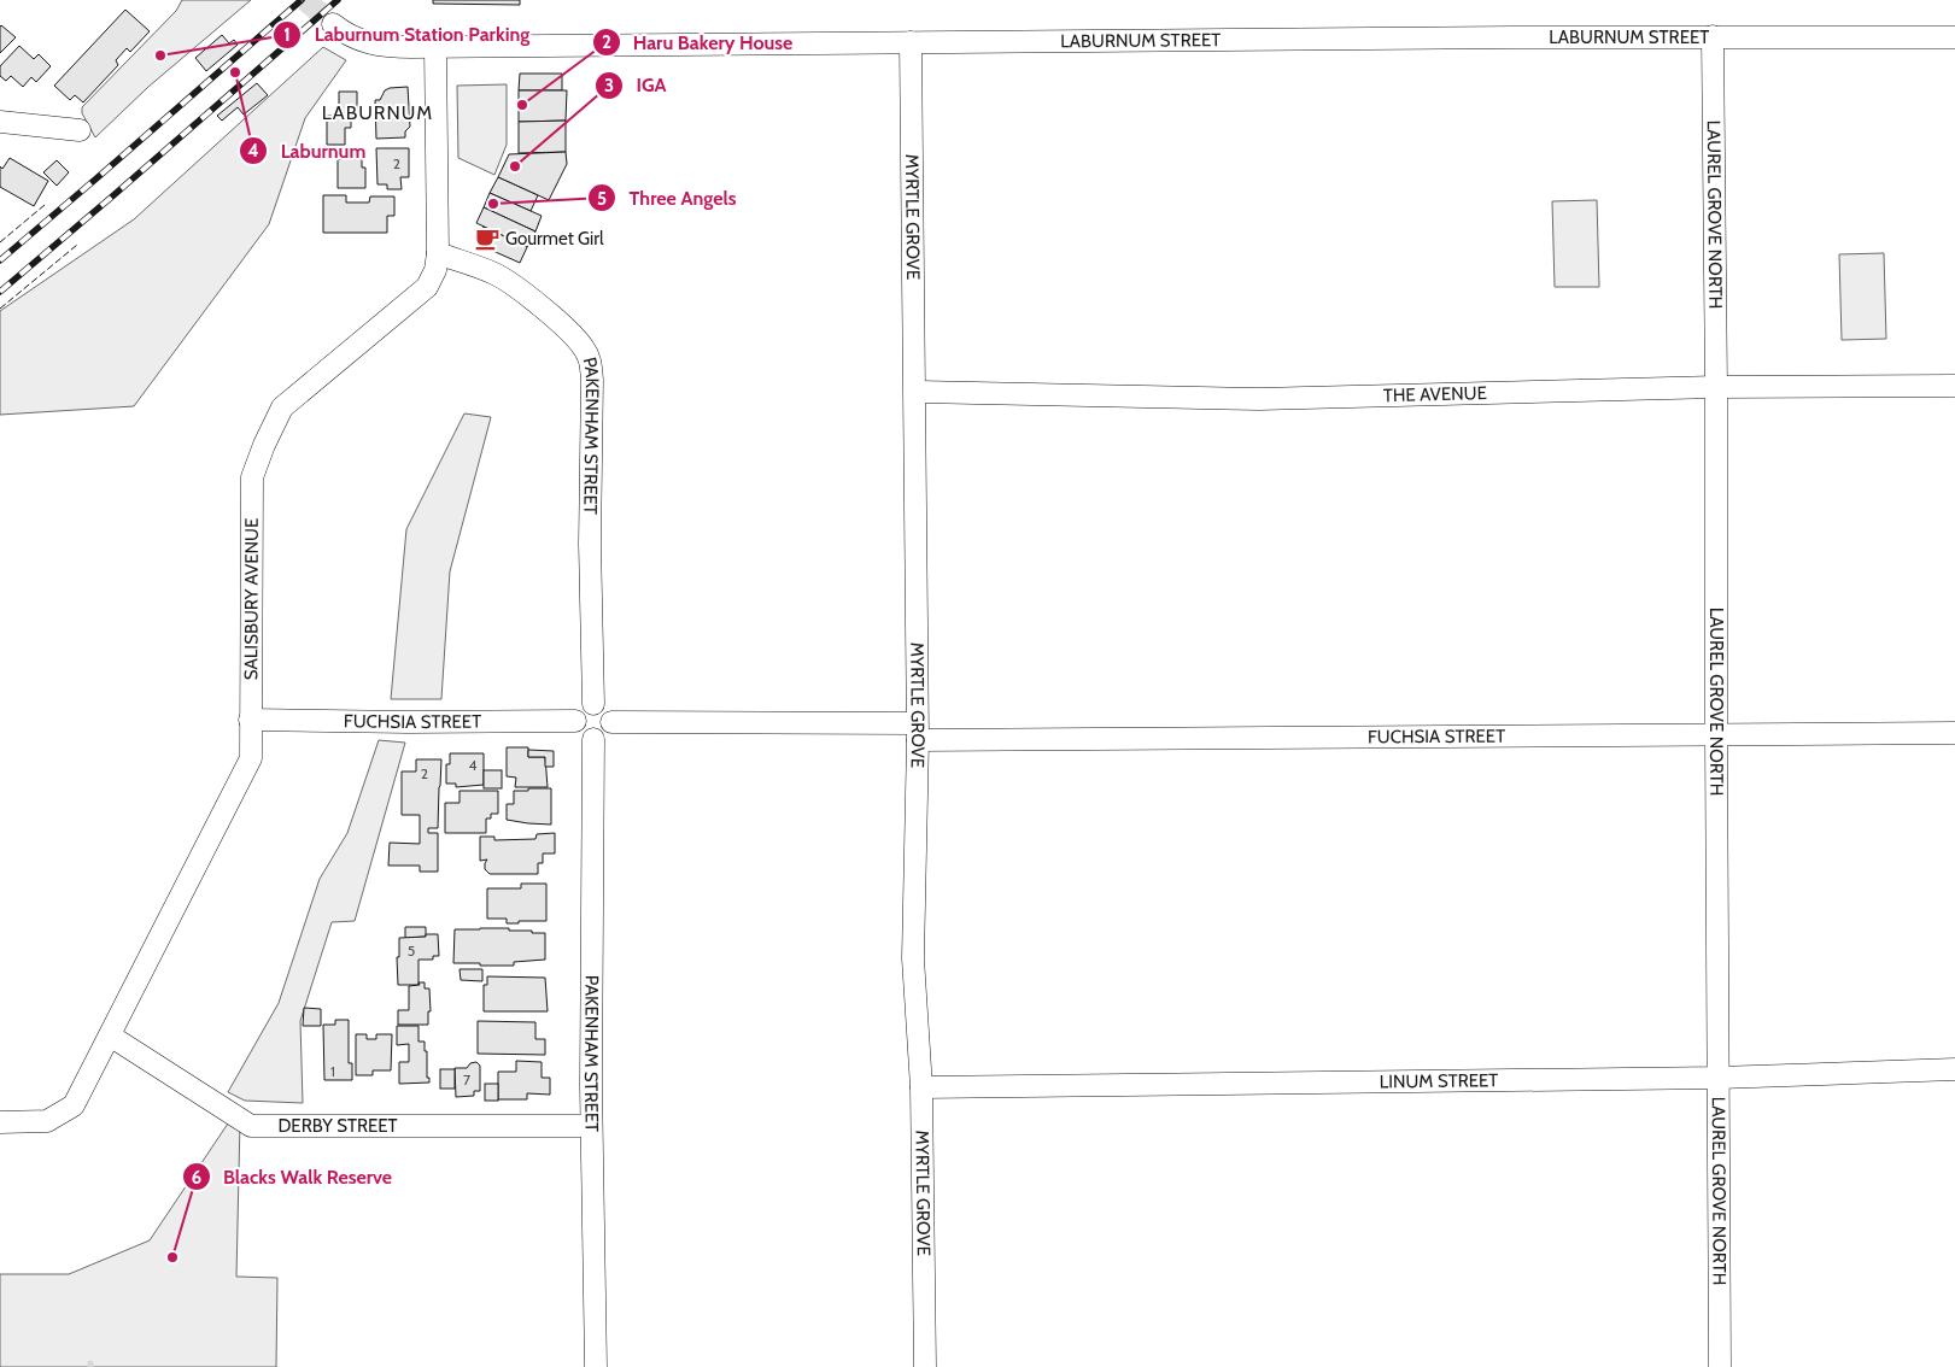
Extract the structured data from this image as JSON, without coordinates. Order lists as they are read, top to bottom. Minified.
{"streets":{"street":["LABURNUM STREET","LAUREL GROVE NORTH","MYRTLE GROVE","THE AVENUE","PAKENHAM STREET","SALISBURY AVENUE","FUCHSIA STREET","LINUM STREET","DERBY STREET"]},"crossings":[["LABURNUM STREET","LAUREL GROVE NORTH"],["LABURNUM STREET","MYRTLE GROVE"],["LABURNUM STREET","SALISBURY AVENUE"],["LAUREL GROVE NORTH","THE AVENUE"],["LAUREL GROVE NORTH","FUCHSIA STREET"],["LAUREL GROVE NORTH","LINUM STREET"],["MYRTLE GROVE","THE AVENUE"],["MYRTLE GROVE","FUCHSIA STREET"],["MYRTLE GROVE","LINUM STREET"],["PAKENHAM STREET","SALISBURY AVENUE"],["PAKENHAM STREET","FUCHSIA STREET"],["PAKENHAM STREET","DERBY STREET"],["SALISBURY AVENUE","FUCHSIA STREET"],["SALISBURY AVENUE","DERBY STREET"]],"districts":["LABURNUM"],"places":{"other":["Laburnum Station Parking","Laburnum","Haru Bakery House","IGA","Three Angels","Blacks Walk Reserve"],"cafe":["Gourmet Girl"]},"house_numbers":["2","4","2","5","1","7"]}
